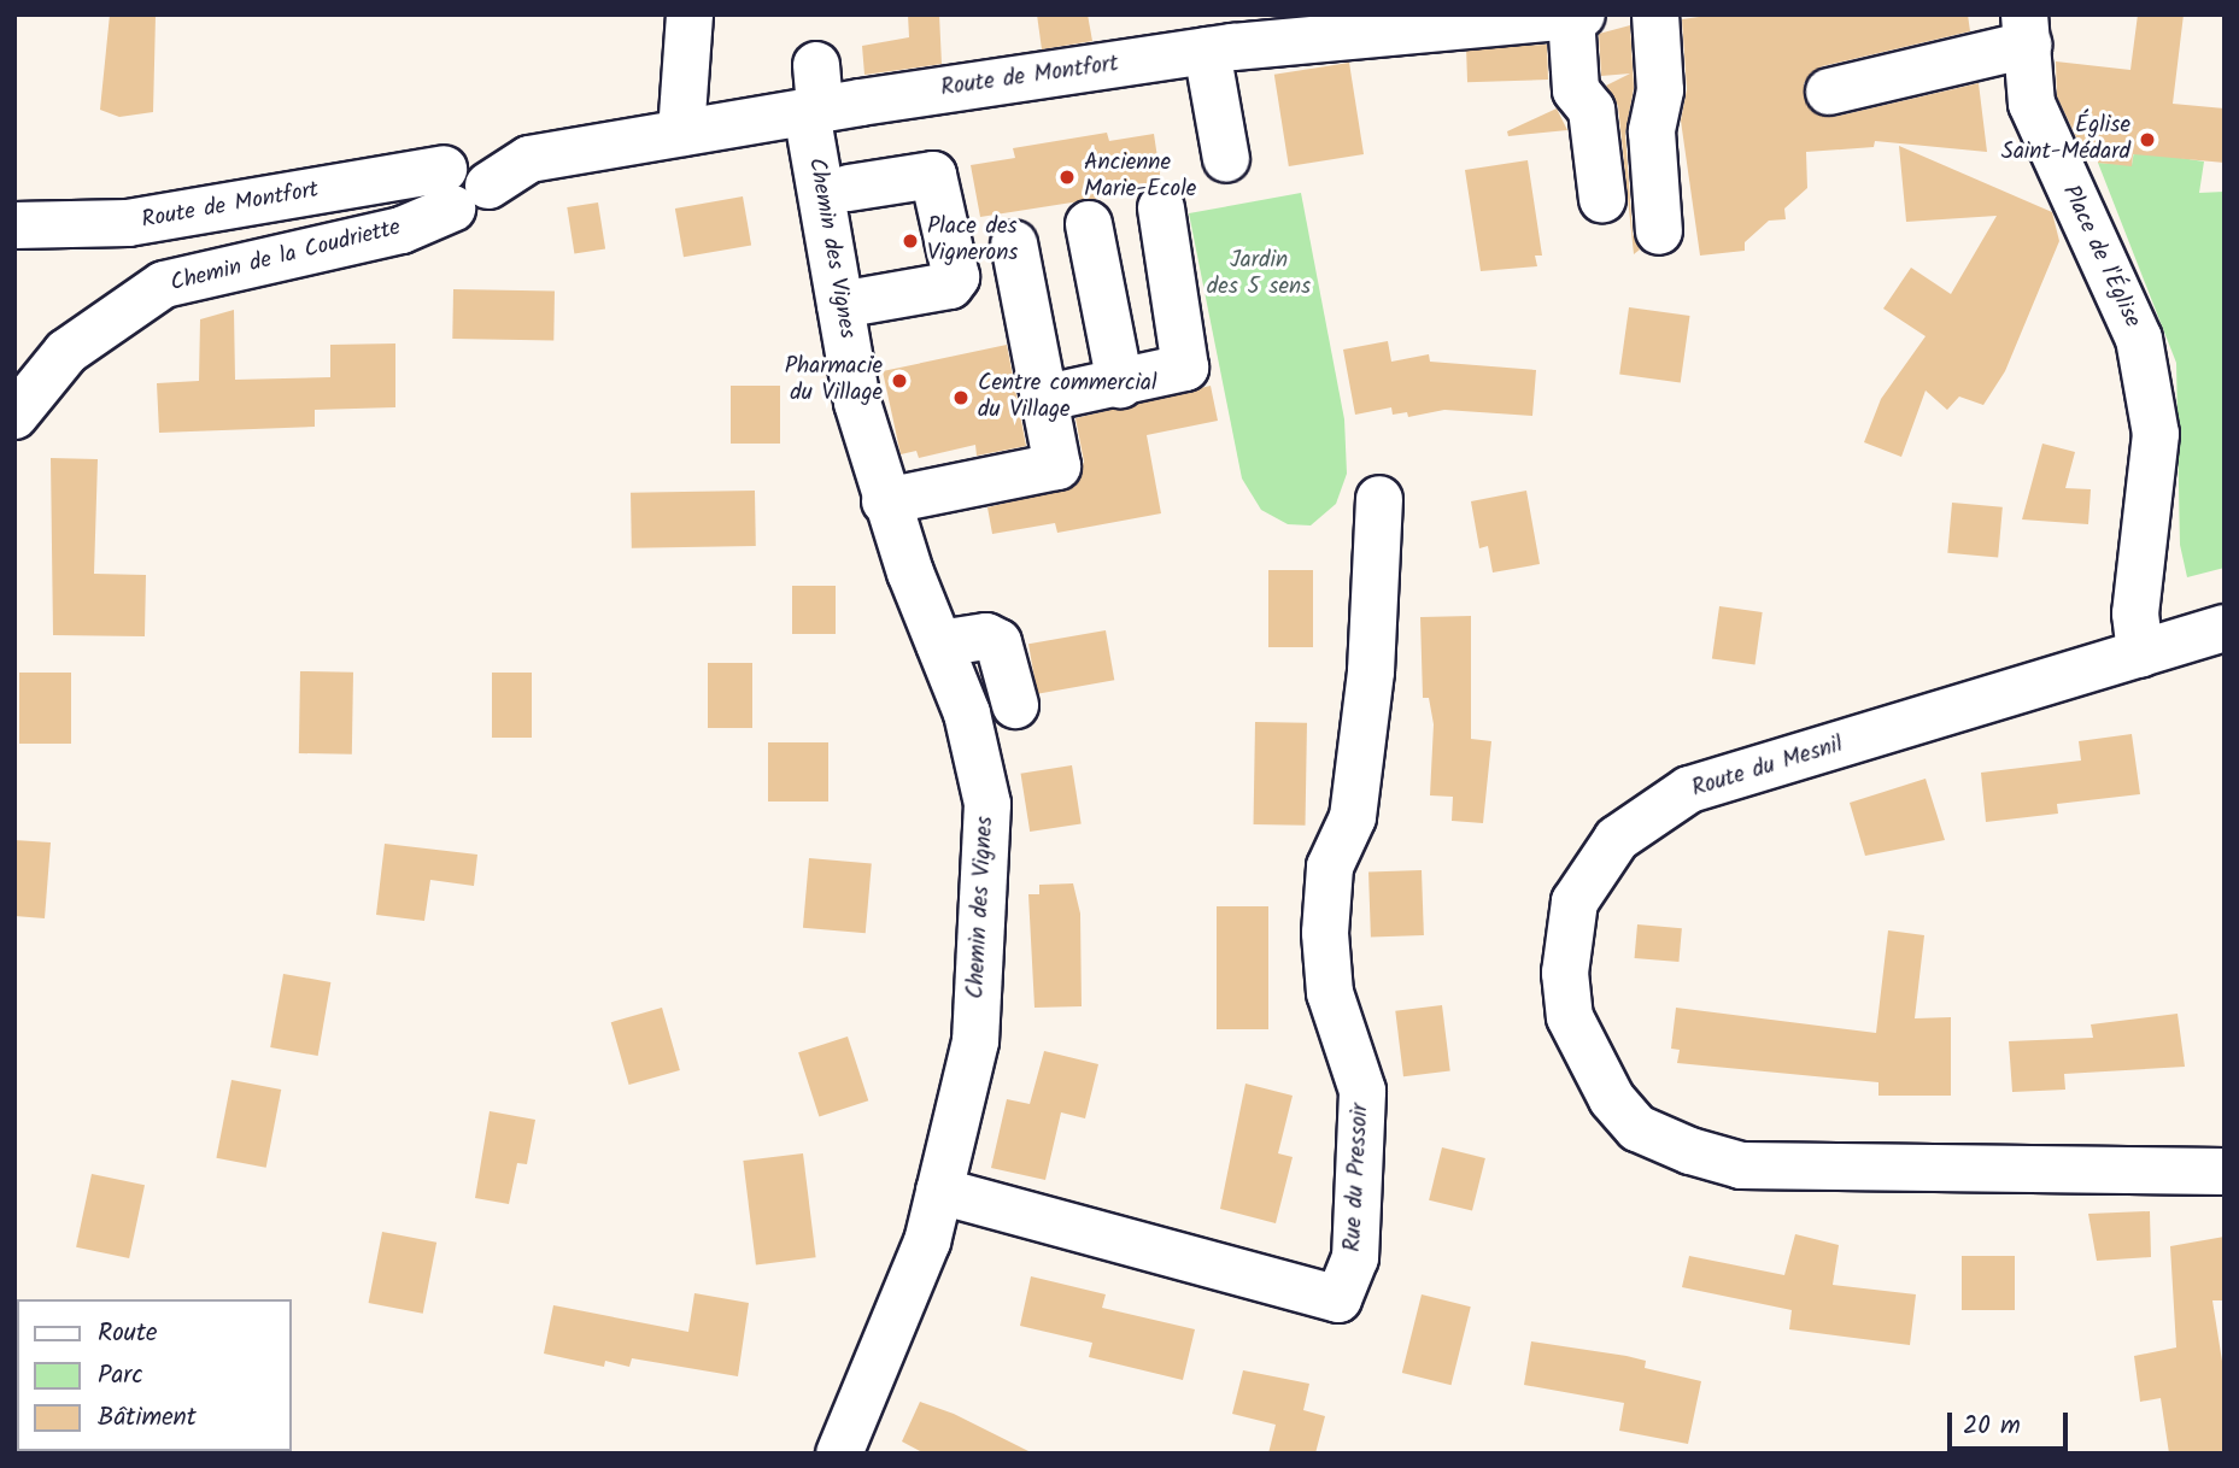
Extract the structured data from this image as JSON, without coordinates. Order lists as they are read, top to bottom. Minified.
{"streets":{"street":["Route de Montfort","Chemin des Vignes","Chemin de la Coudriette","Place de l'Église","Route du Mesnil","Rue du Pressoir"]},"crossings":[["Route de Montfort","Chemin des Vignes"],["Route de Montfort","Chemin de la Coudriette"],["Chemin des Vignes","Rue du Pressoir"],["Place de l'Église","Route du Mesnil"]],"parks":["Jardin des 5 sens"],"places":["Église Saint-Médard","Ancienne Marie-Ecole","Place des Vignerons","Pharmacie du Village","Centre commercial du Village"],"legend":["Route","Parc","Bâtiment"],"scale_bar":"20 m"}
